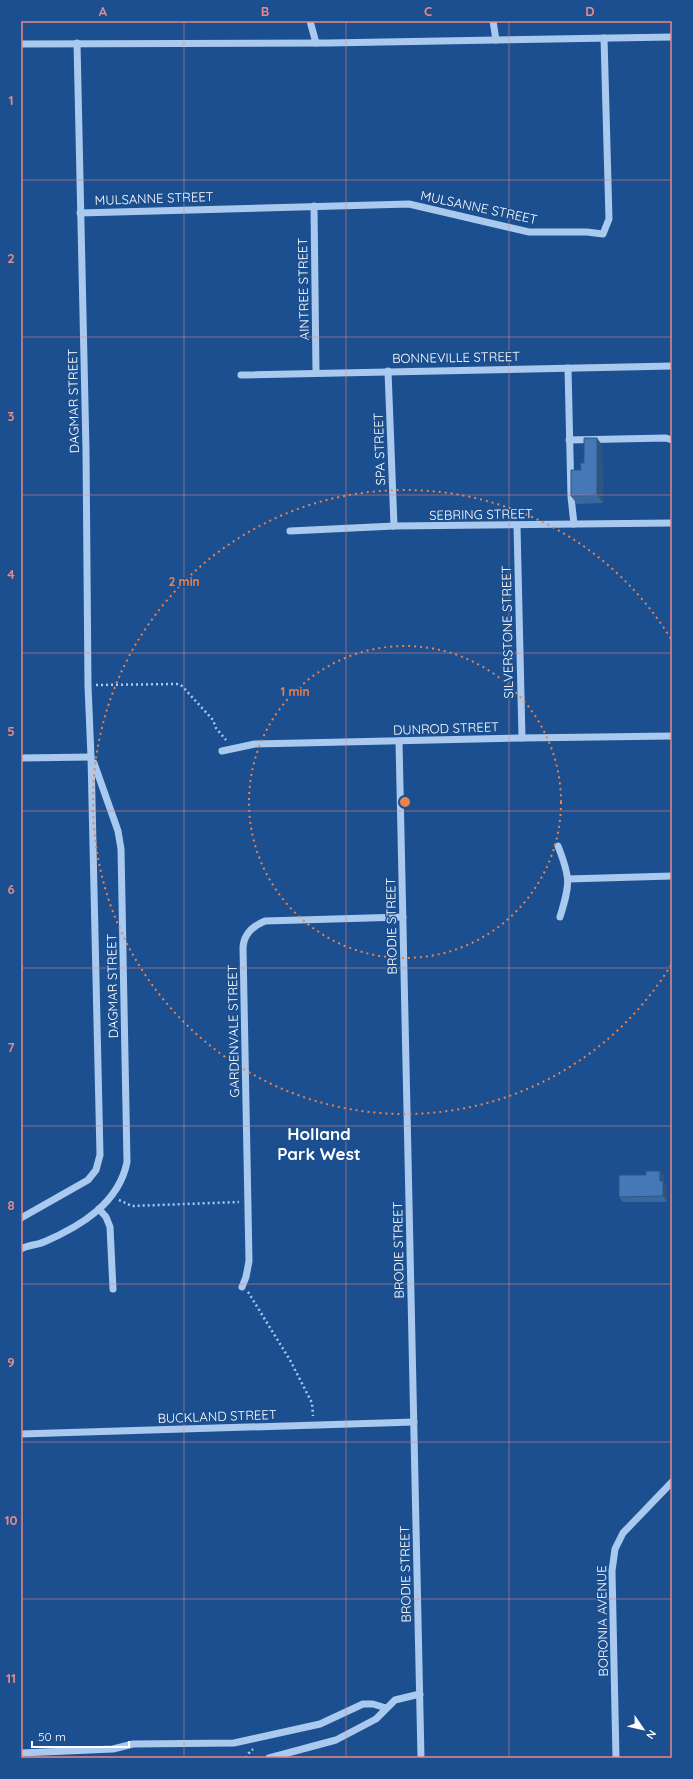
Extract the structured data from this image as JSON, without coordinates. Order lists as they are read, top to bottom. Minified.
{"streets":{"street":["MULSANNE STREET","AINTREE STREET","BONNEVILLE STREET","DAGMAR STREET","SPA STREET","SEBRING STREET","SILVERSTONE STREET","DUNROD STREET","BRODIE STREET","GARDENVALE STREET","BUCKLAND STREET","BORONIA AVENUE"]},"crossings":[["MULSANNE STREET","AINTREE STREET"],["MULSANNE STREET","DAGMAR STREET"],["AINTREE STREET","BONNEVILLE STREET"],["BONNEVILLE STREET","SPA STREET"],["SPA STREET","SEBRING STREET"],["SEBRING STREET","SILVERSTONE STREET"],["SILVERSTONE STREET","DUNROD STREET"],["DUNROD STREET","BRODIE STREET"],["BRODIE STREET","GARDENVALE STREET"],["BRODIE STREET","BUCKLAND STREET"]],"districts":["Holland Park West"],"scale_bar":"50 m","north":"bottom right","grid":{"columns":["A","B","C","D"],"rows":["1","2","3","4","5","6","7","8","9","10","11"]},"rings":["2 min","1 min"]}
